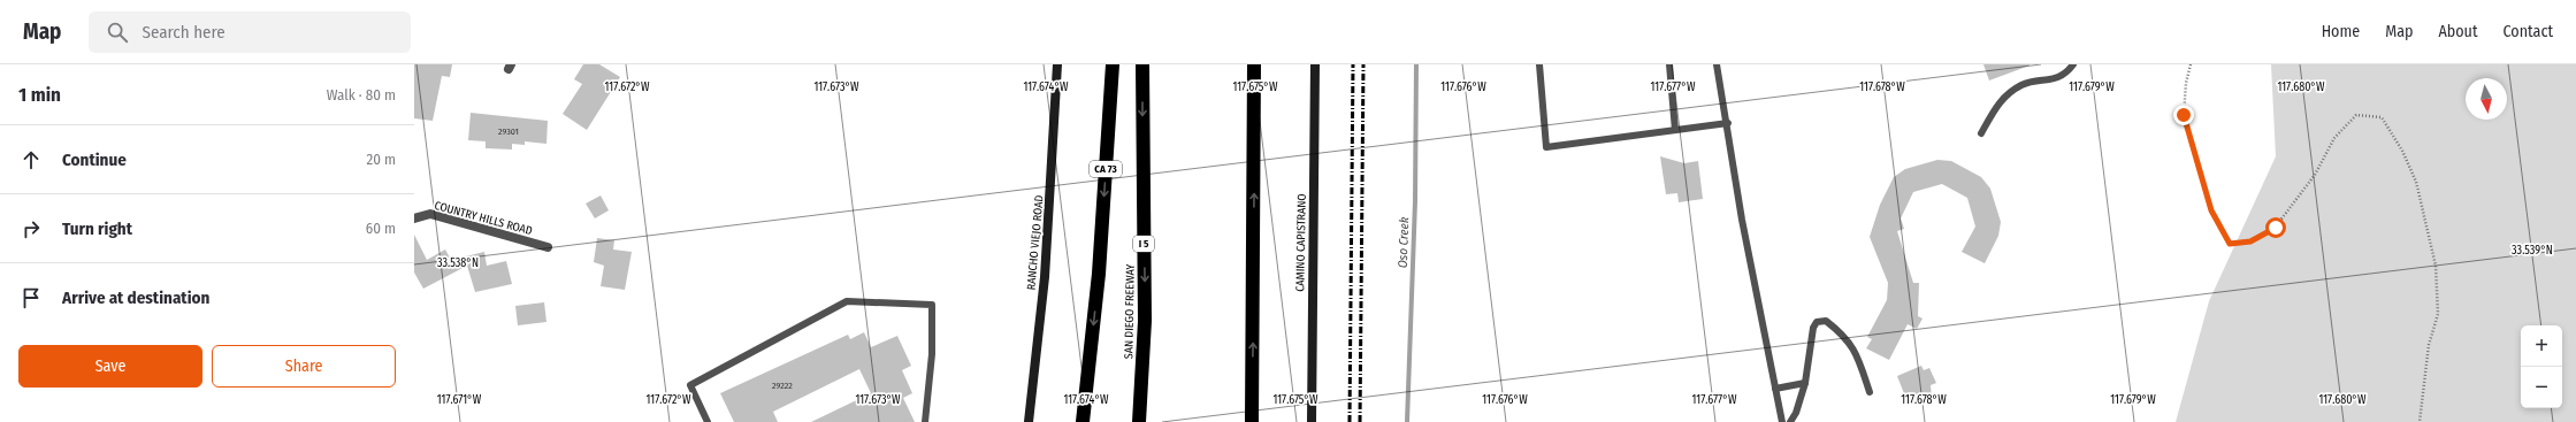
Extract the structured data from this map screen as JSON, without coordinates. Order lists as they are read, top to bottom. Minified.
{"streets":{"highway":["CA 73","I 5","SAN DIEGO FREEWAY"],"main road":["RANCHO VIEJO ROAD","CAMINO CAPISTRANO"],"street":["COUNTRY HILLS ROAD"]},"water":["Oso Creek"],"house_numbers":["29301","29222"],"north":"bottom","page":{"header":"Map","search":"Search here","nav":["Home","Map","About","Contact"],"heading":["1 min","Walk · 80 m"],"list":[["Continue","20 m"],["Turn right","60 m"],"Arrive at destination"],"map_buttons":["+","−"],"buttons":["Save","Share"]},"coordinates":["117.672°W","117.673°W","117.674°W","117.675°W","117.676°W","117.677°W","117.678°W","117.679°W","117.680°W","33.539°N","33.538°N","117.671°W"]}
